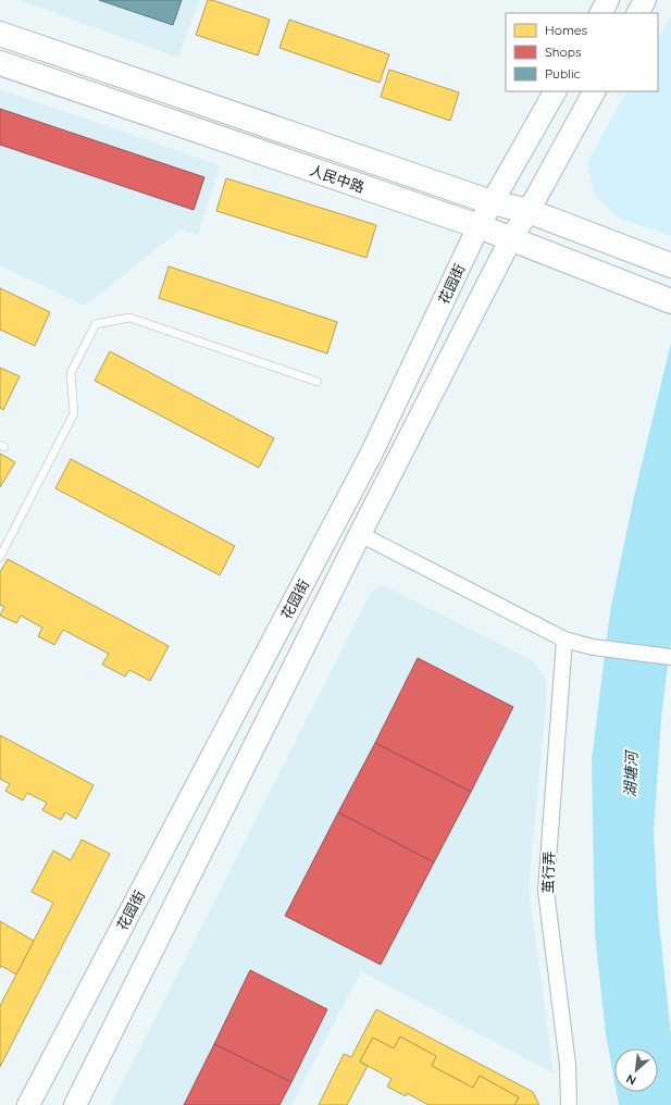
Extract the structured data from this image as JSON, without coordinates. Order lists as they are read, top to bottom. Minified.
{"streets":{"main road":["人民中路","花园街"],"street":["茧行弄"]},"crossings":[["人民中路","花园街"]],"water":["湖塘河"],"legend":["Homes","Shops","Public"],"north":"bottom left"}
